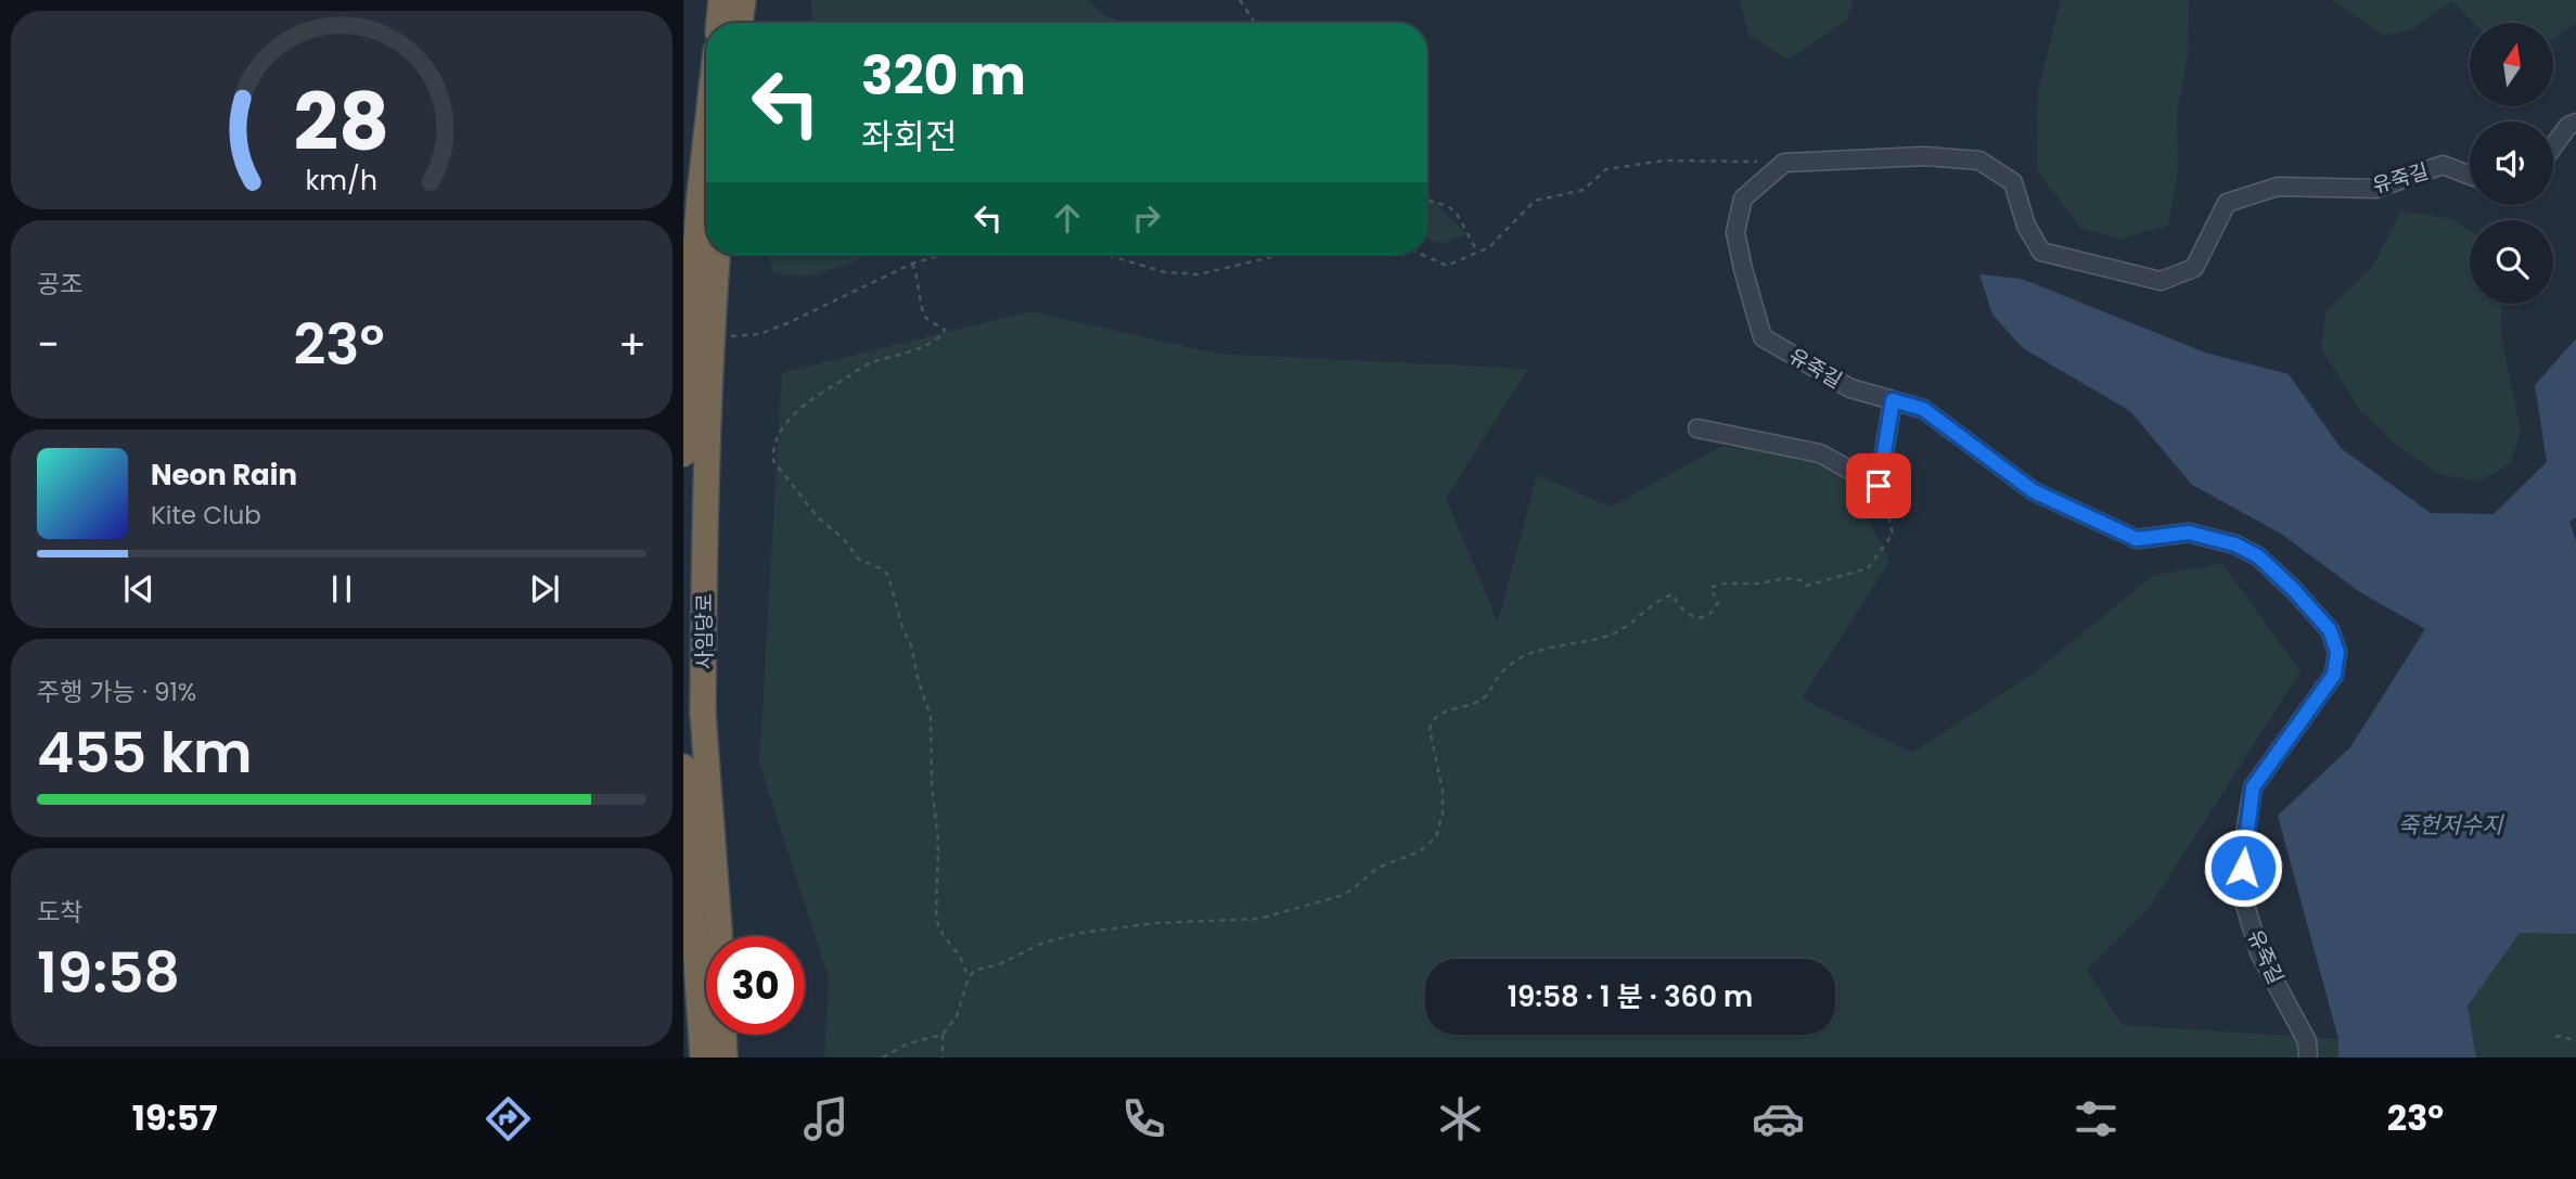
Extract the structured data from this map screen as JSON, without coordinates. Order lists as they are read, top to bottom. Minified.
{"streets":{"highway":["사임당로"],"street":["유죽길"]},"water":["죽헌저수지"],"north":"top","page":{"turn":["320 m","좌회전"],"tile":["공조",["주행 가능 · 91%","455 km"],["도착","19:58"]],"heat":["−","23°","+"],"song":["Neon Rain","Kite Club"],"limit":"30","trip":"19:58 · 1 분 · 360 m","tabs":["19:57","23°"],"gauge":["28","km/h"]}}
